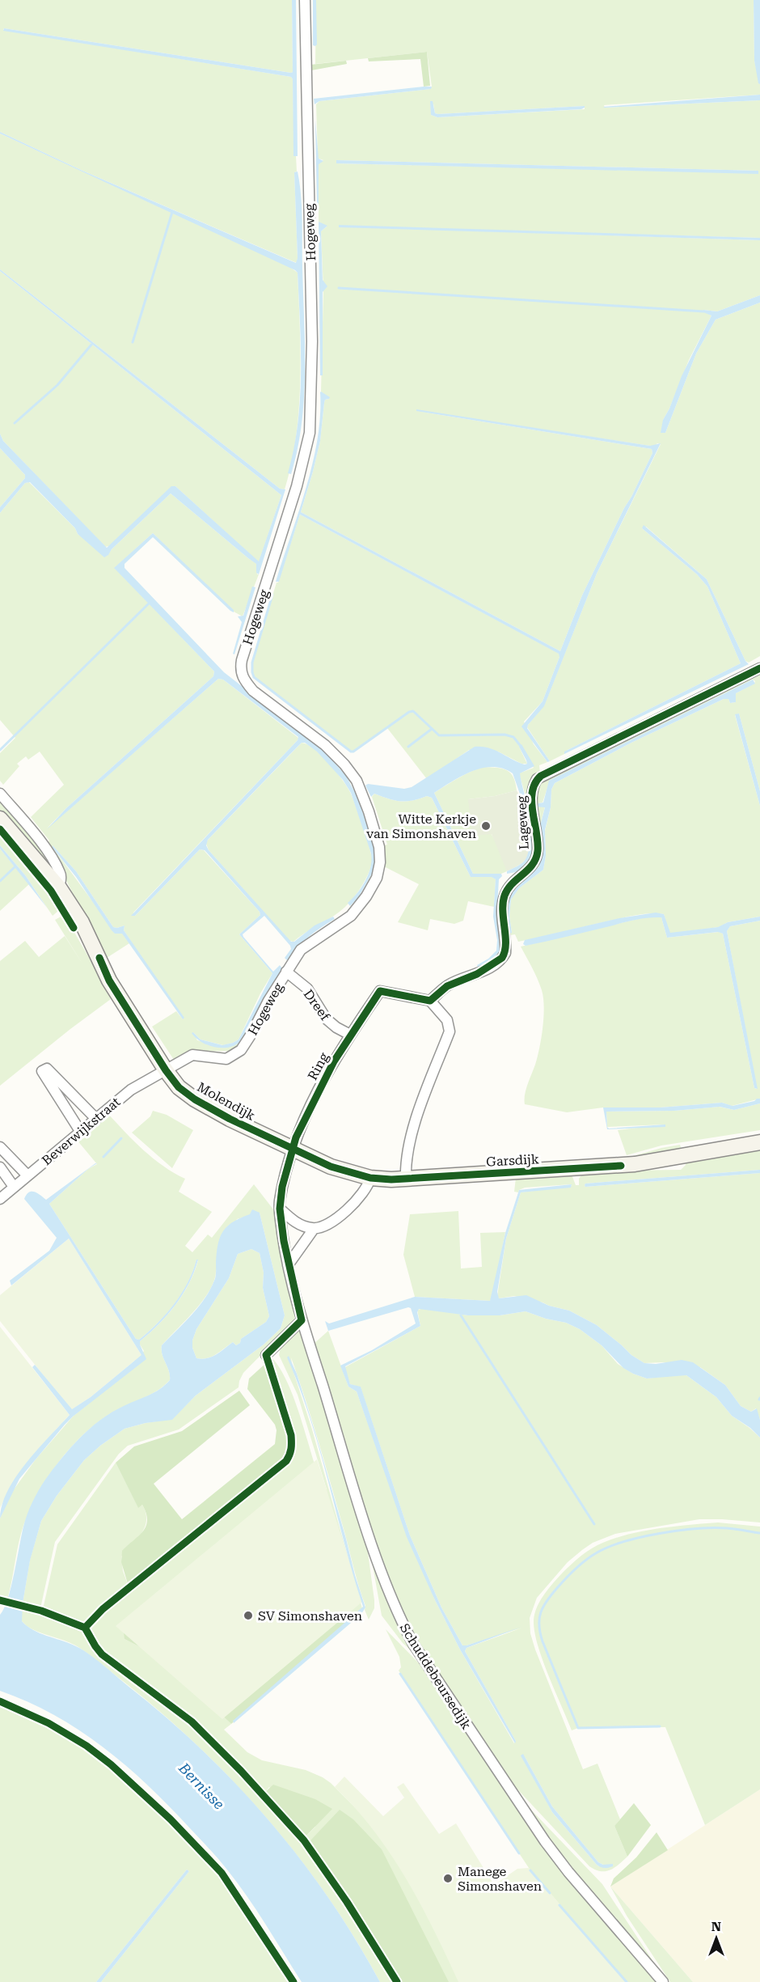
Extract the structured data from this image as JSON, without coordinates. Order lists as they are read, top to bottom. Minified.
{"streets":{"main road":["Molendijk","Garsdijk"],"street":["Hogeweg","Lageweg","Dreef","Ring","Beverwijkstraat","Schuddebeursedijk"]},"crossings":[["Hogeweg","Dreef"],["Hogeweg","Molendijk"],["Hogeweg","Beverwijkstraat"],["Lageweg","Ring"],["Dreef","Ring"],["Ring","Molendijk"],["Ring","Schuddebeursedijk"],["Molendijk","Beverwijkstraat"],["Molendijk","Garsdijk"]],"water":["Bernisse"],"places":["Witte Kerkje van Simonshaven","SV Simonshaven","Manege Simonshaven"],"north":"top"}
